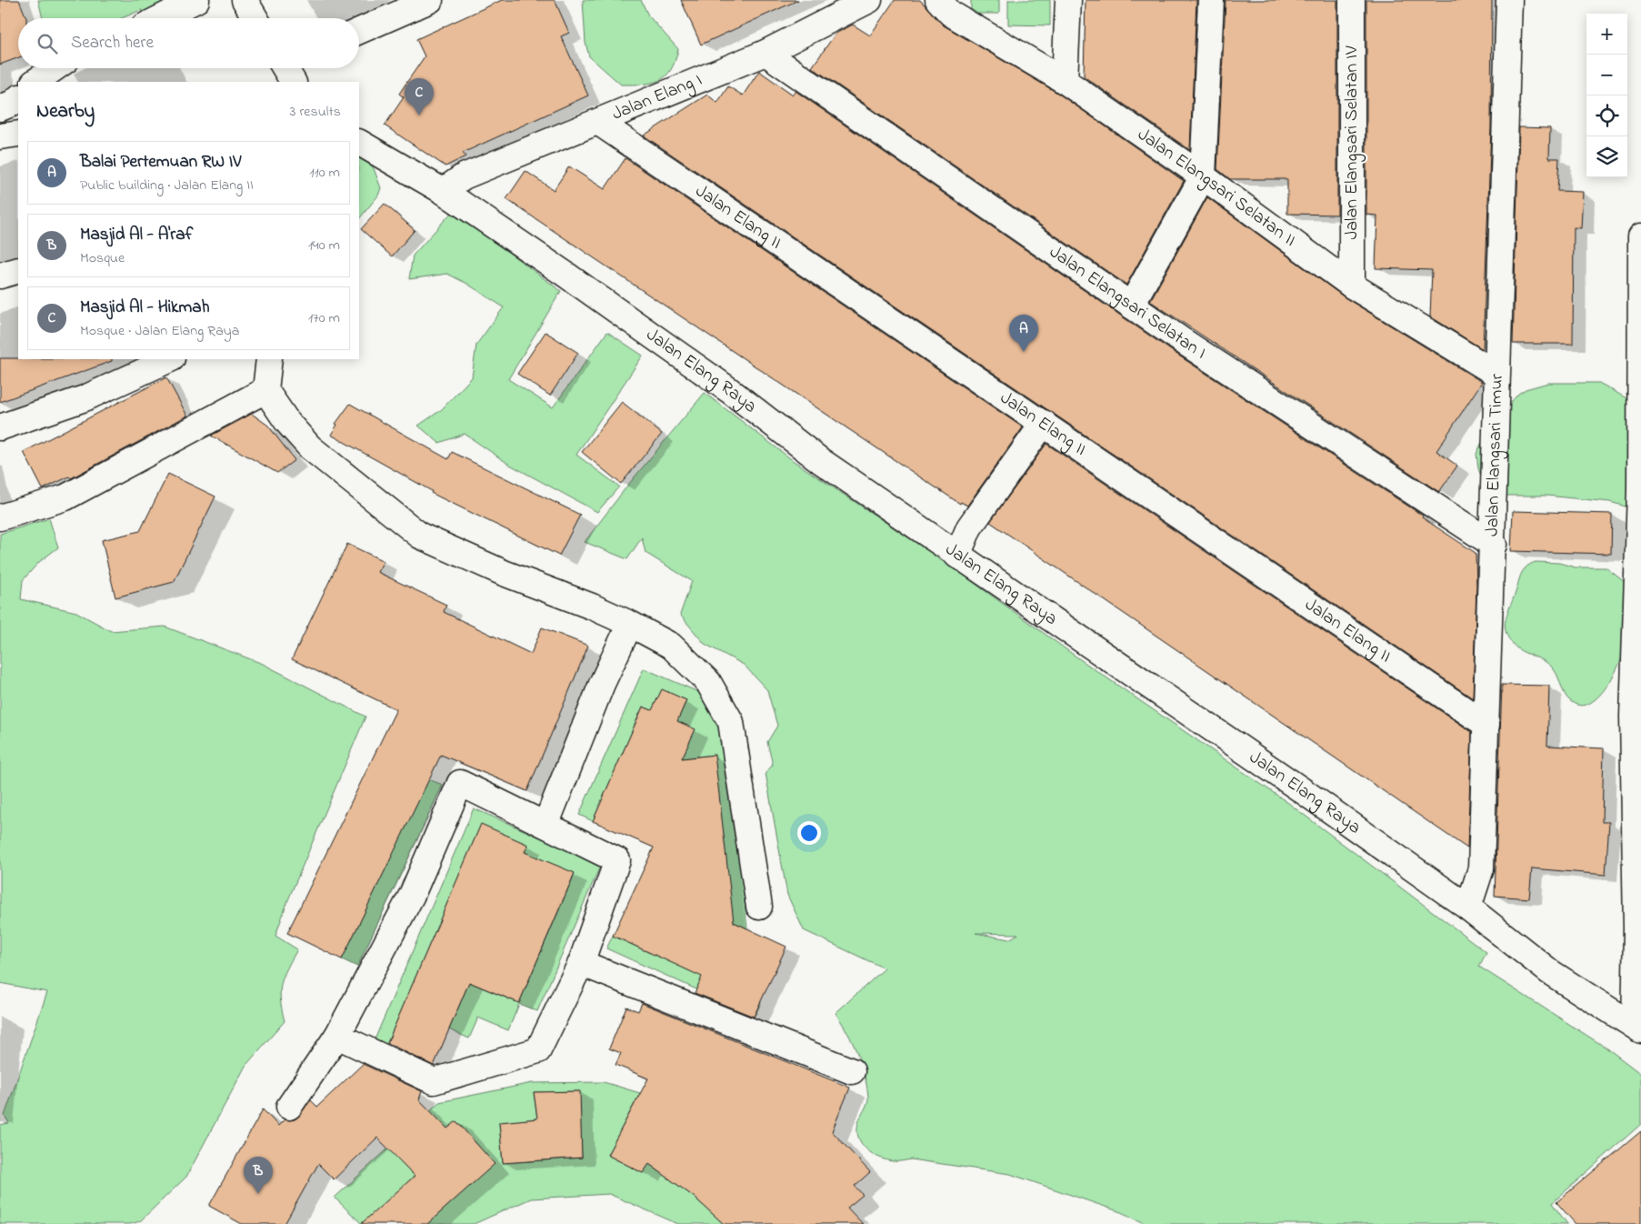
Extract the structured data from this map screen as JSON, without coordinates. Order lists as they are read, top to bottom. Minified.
{"streets":{"street":["Jalan Elang I","Jalan Elangsari Selatan IV","Jalan Elangsari Selatan II","Jalan Elang II","Jalan Elangsari Selatan I","Jalan Elang Raya","Jalan Elangsari Timur"]},"crossings":[["Jalan Elang I","Jalan Elang II"],["Jalan Elang I","Jalan Elangsari Selatan I"],["Jalan Elang I","Jalan Elang Raya"],["Jalan Elangsari Selatan IV","Jalan Elangsari Selatan II"],["Jalan Elangsari Selatan II","Jalan Elangsari Timur"],["Jalan Elang II","Jalan Elangsari Timur"],["Jalan Elangsari Selatan I","Jalan Elangsari Timur"],["Jalan Elang Raya","Jalan Elangsari Timur"]],"page":{"map_buttons":["+","−"],"search":"Search here","pins":["C","A","B"],"heading":["Nearby","3 results"],"list":[{"mark":"A","name":"Balai Pertemuan RW IV","note":"Public building · Jalan Elang II","value":"110 m"},{"mark":"B","name":"Masjid Al - A'raf","note":"Mosque","value":"140 m"},{"mark":"C","name":"Masjid Al - Hikmah","note":"Mosque · Jalan Elang Raya","value":"170 m"}]}}
